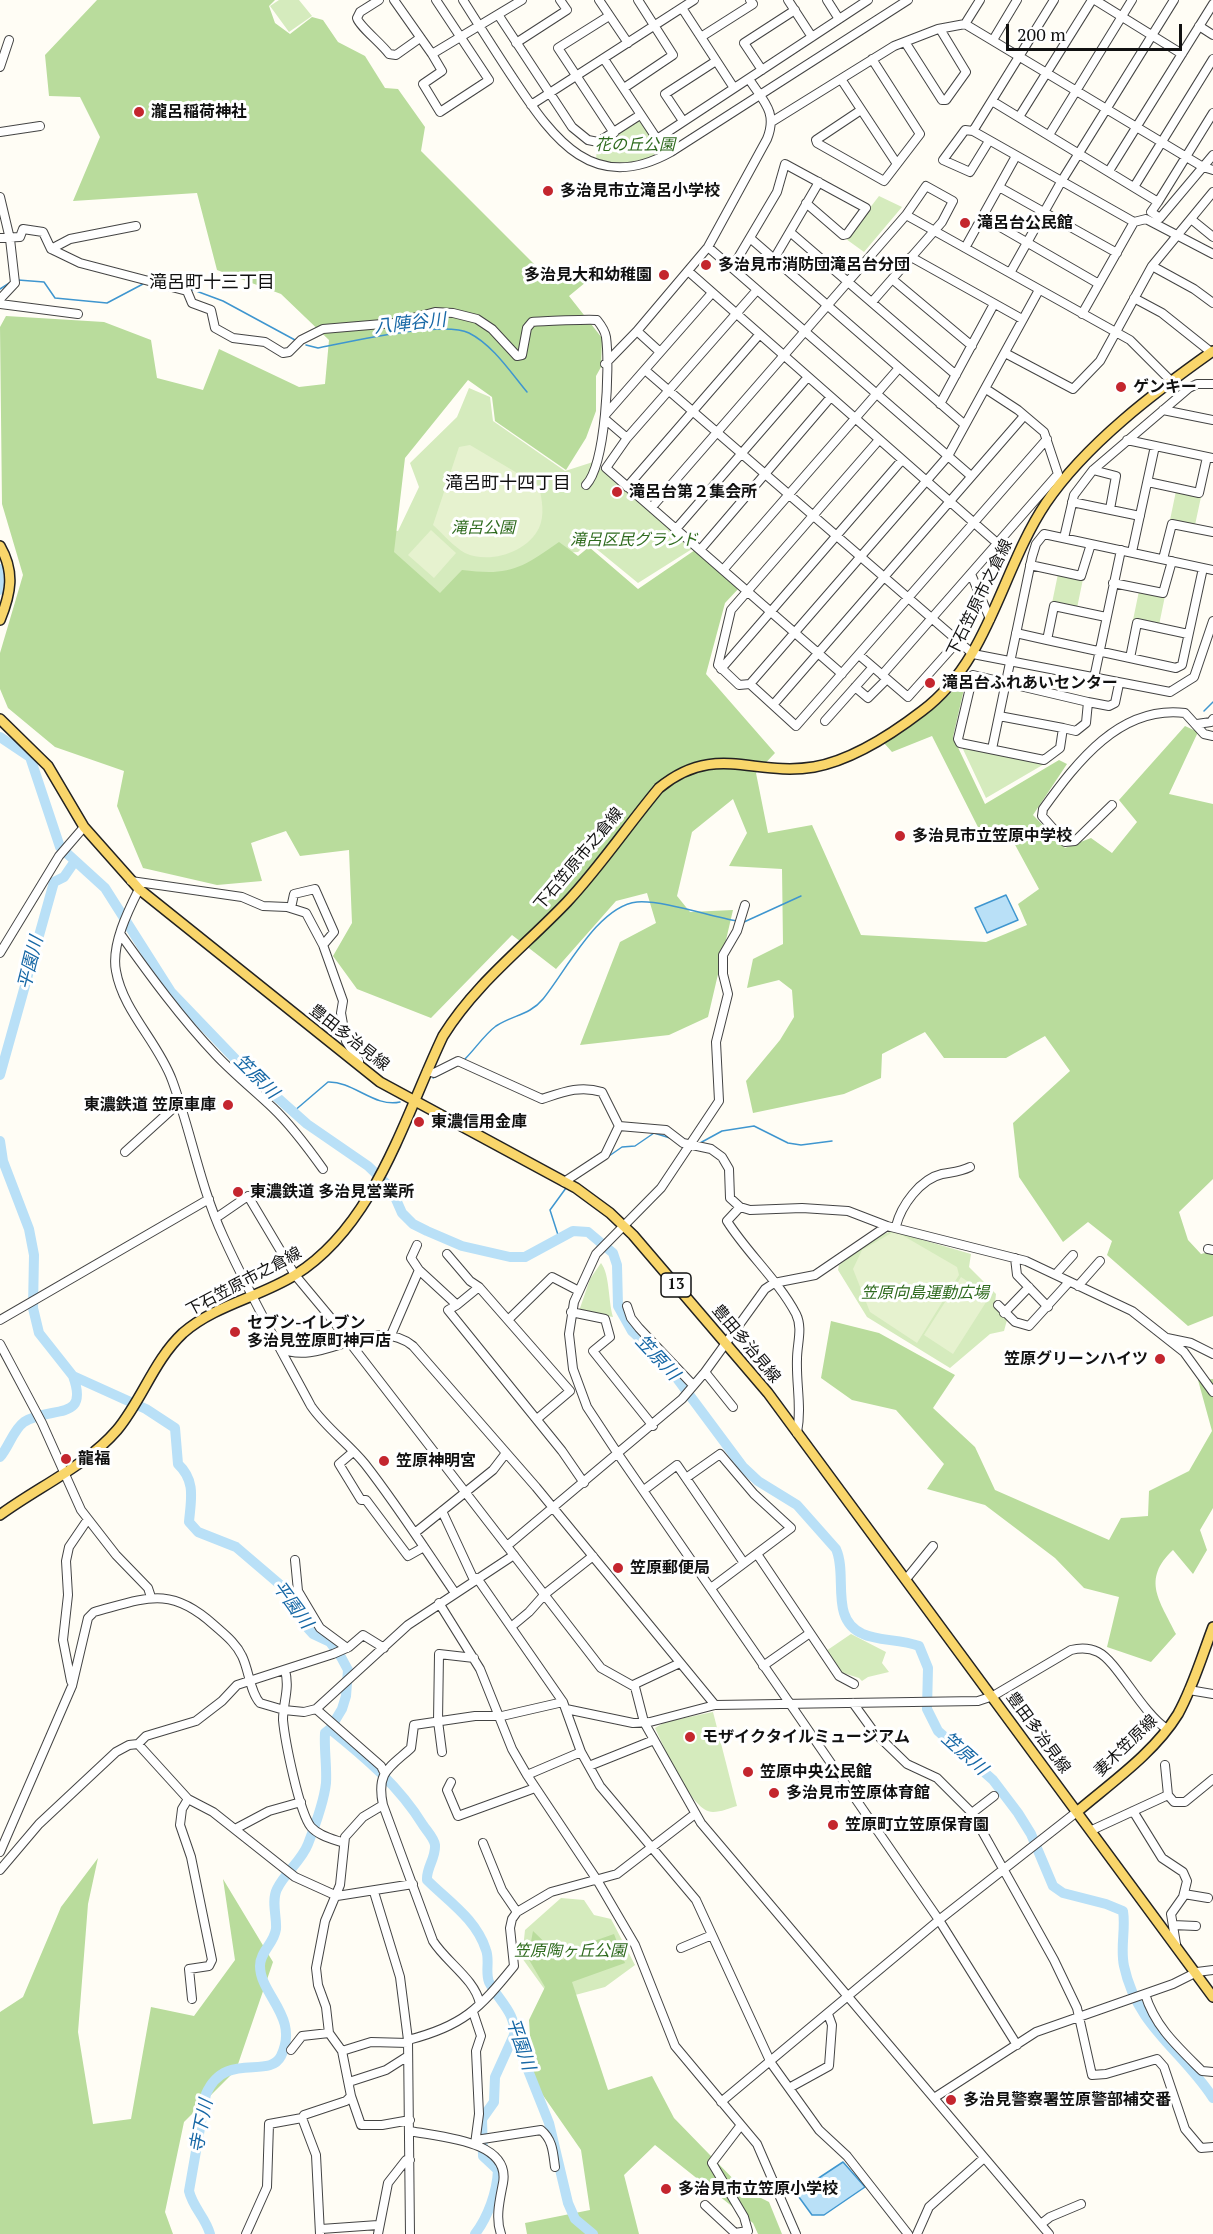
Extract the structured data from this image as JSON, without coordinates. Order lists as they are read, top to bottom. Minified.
{"streets":{"main road":["下石笠原市之倉線","豊田多治見線","13","妻木笠原線"]},"crossings":[["下石笠原市之倉線","豊田多治見線"],["豊田多治見線","妻木笠原線"]],"districts":["滝呂町十三丁目","滝呂町十四丁目"],"water":["八陣谷川","平園川","笠原川","寺下川"],"parks":["花の丘公園","滝呂公園","滝呂区民グランド","笠原向島運動広場","笠原陶ヶ丘公園"],"places":["瀧呂稲荷神社","多治見市立滝呂小学校","滝呂台公民館","多治見市消防団滝呂台分団","多治見大和幼稚園","ゲンキー","滝呂台第２集会所","滝呂台ふれあいセンター","多治見市立笠原中学校","東濃鉄道 笠原車庫","東濃信用金庫","東濃鉄道 多治見営業所","セブン-イレブン 多治見笠原町神戸店","笠原グリーンハイツ","龍福","笠原神明宮","笠原郵便局","モザイクタイルミュージアム","笠原中央公民館","多治見市笠原体育館","笠原町立笠原保育園","多治見警察署笠原警部補交番","多治見市立笠原小学校"],"scale_bar":"200 m"}
